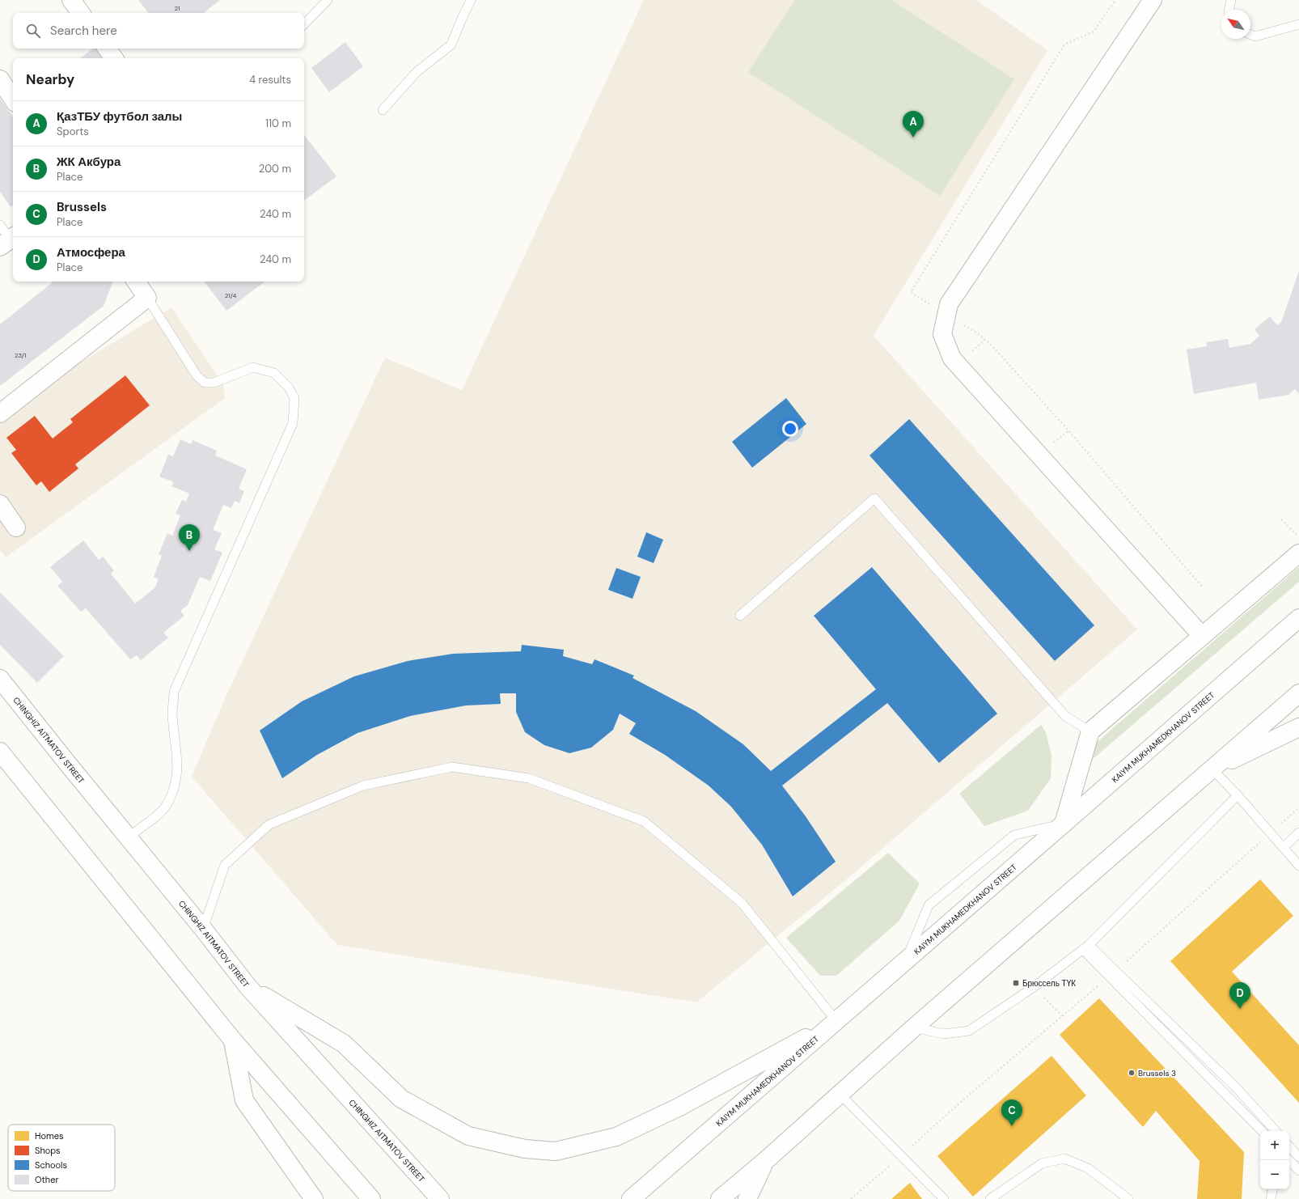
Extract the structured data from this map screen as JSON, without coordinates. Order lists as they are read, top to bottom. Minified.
{"streets":{"main road":["KAIYM MUKHAMEDKHANOV STREET","CHINGHIZ AITMATOV STREET"]},"places":{"transit":["Брюссель ТҮК"],"other":["Brussels 3"]},"house_numbers":["21","21/4","23/1"],"legend":["Homes","Shops","Schools","Other"],"north":"top left","page":{"search":"Search here","heading":["Nearby","4 results"],"list":[{"mark":"A","name":"ҚазТБУ футбол залы","note":"Sports","value":"110 m"},{"mark":"B","name":"ЖК Акбура","note":"Place","value":"200 m"},{"mark":"C","name":"Brussels","note":"Place","value":"240 m"},{"mark":"D","name":"Атмосфера","note":"Place","value":"240 m"}],"pins":["A","B","D","C"],"map_buttons":["+","−"]}}
